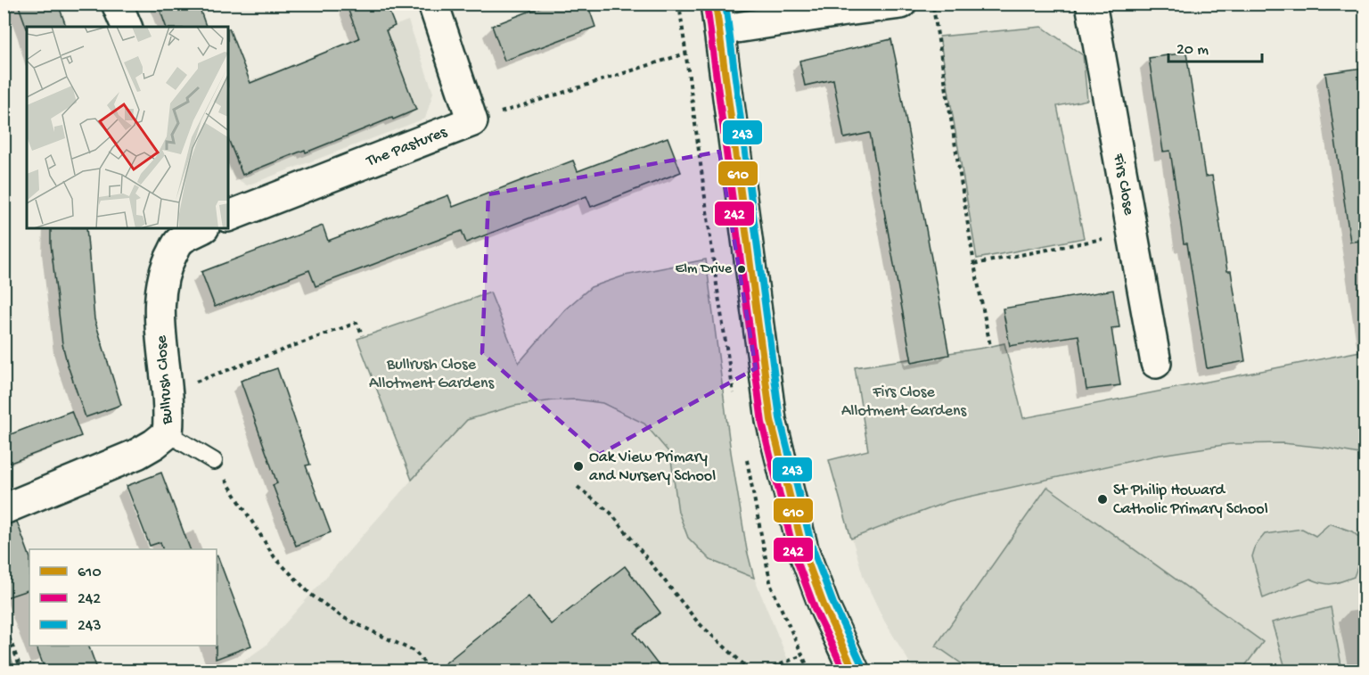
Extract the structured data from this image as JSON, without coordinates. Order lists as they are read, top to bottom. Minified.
{"streets":{"street":["The Pastures","Firs Close","Bullrush Close"]},"parks":["Bullrush Close Allotment Gardens","Firs Close Allotment Gardens"],"places":["Elm Drive","Oak View Primary and Nursery School","St Philip Howard Catholic Primary School"],"lines":["transit line 610","transit line 243","transit line 242"],"legend":["610","242","243"],"scale_bar":"20 m"}
